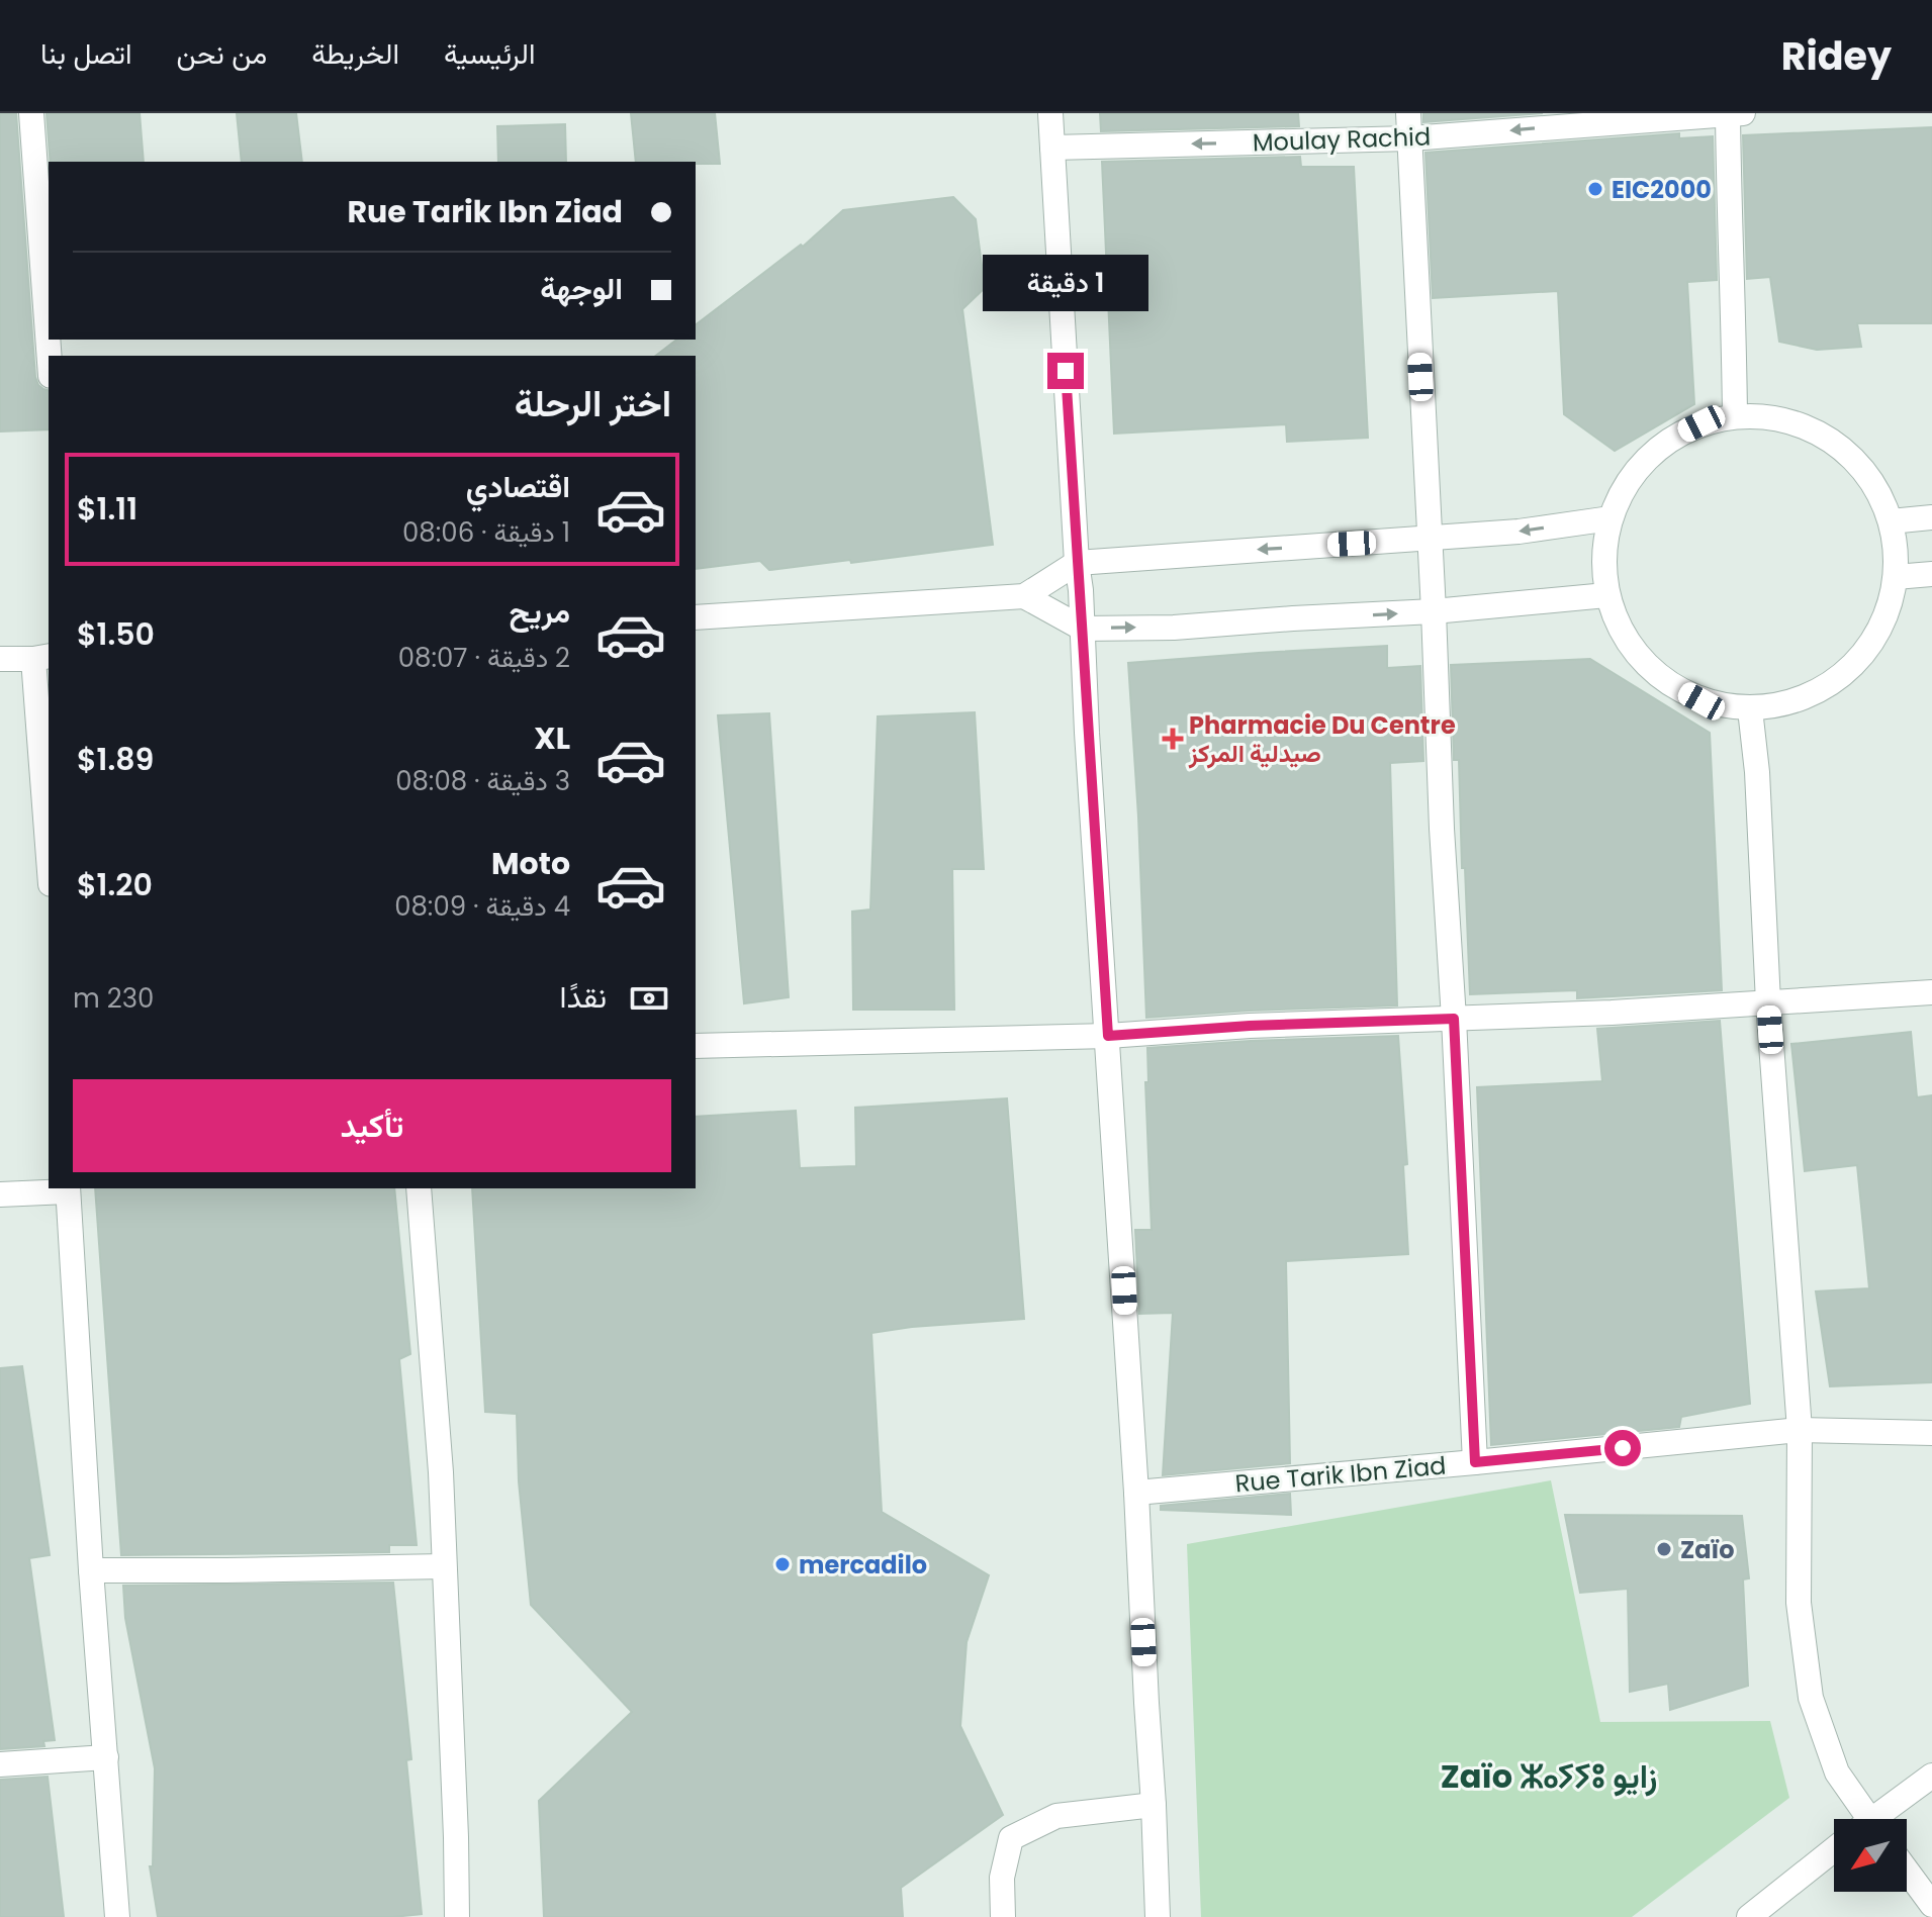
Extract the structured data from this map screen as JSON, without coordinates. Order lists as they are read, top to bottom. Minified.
{"streets":{"street":["Moulay Rachid","Rue Tarik Ibn Ziad"]},"one_way":["Moulay Rachid"],"districts":["Zaïo ⵣⴰⵢⵢⵓ زايو"],"places":{"other":["EIC2000","Zaïo","mercadilo"],"health":["Pharmacie Du Centre صيدلية المركز"]},"north":"bottom left","page":{"header":"Ridey","nav":["الرئيسية","الخريطة","من نحن","اتصل بنا"],"banner":["Rue Tarik Ibn Ziad","الوجهة"],"bubble":"1 دقيقة","heading":"اختر الرحلة","list":[{"name":"اقتصادي","note":"1 دقيقة · 08:06","value":"$1.11"},{"name":"مريح","note":"2 دقيقة · 08:07","value":"$1.50"},{"name":"XL","note":"3 دقيقة · 08:08","value":"$1.89"},{"name":"Moto","note":"4 دقيقة · 08:09","value":"$1.20"}],"pay":["نقدًا","230 m"],"buttons":"تأكيد"}}
